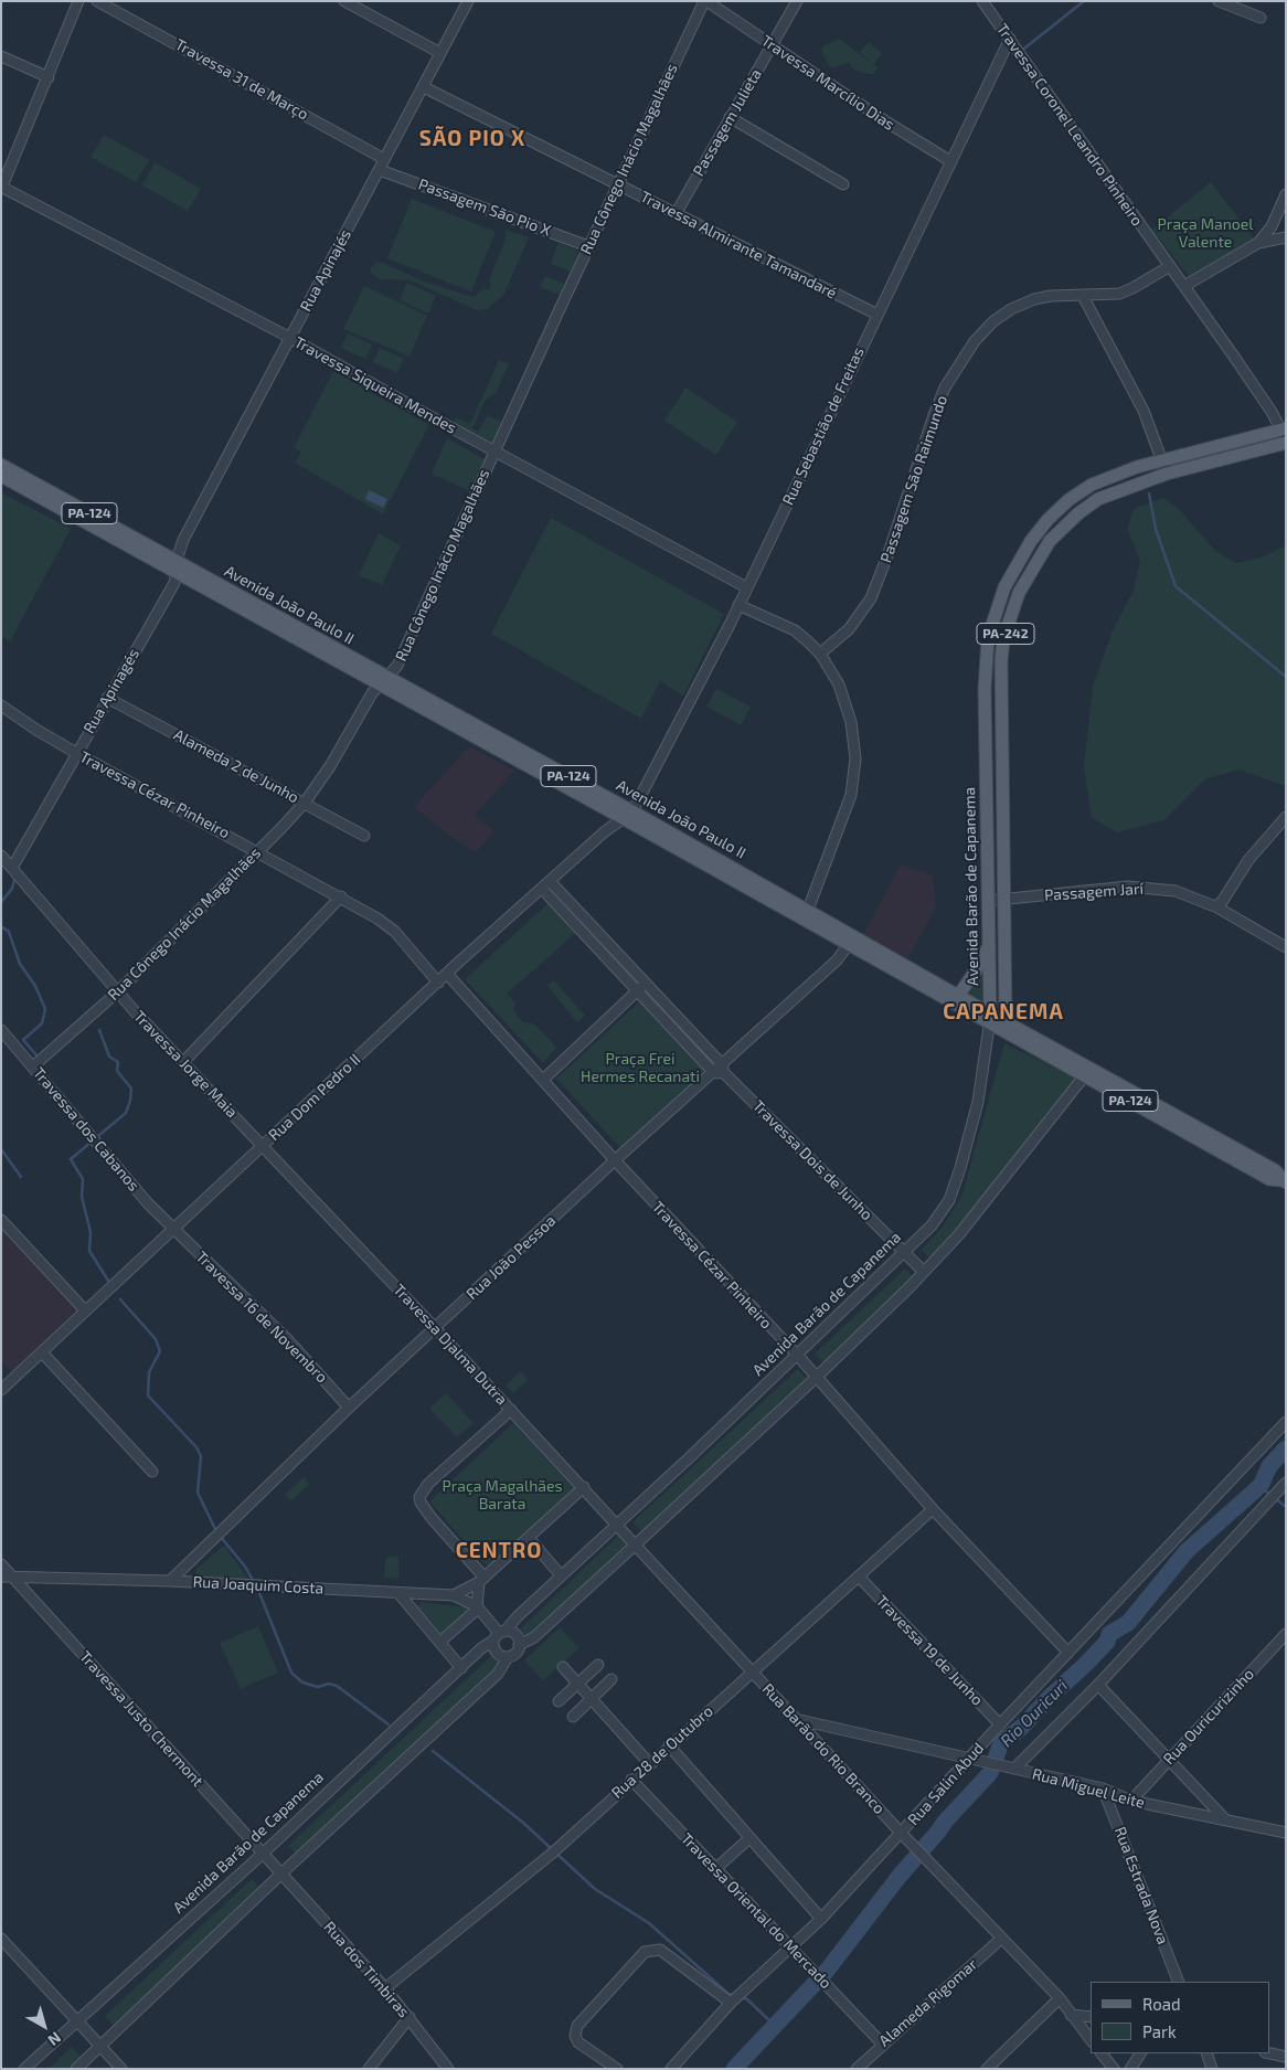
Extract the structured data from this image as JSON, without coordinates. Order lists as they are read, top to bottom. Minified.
{"streets":{"main road":["PA-124","Avenida João Paulo II","PA-242","Avenida Barão de Capanema"],"street":["Travessa 31 de Março","Travessa Marcílio Dias","Passagem Julieta","Travessa Coronel Leandro Pinheiro","Rua Cônego Inácio Magalhães","Passagem São Pio X","Travessa Almirante Tamandaré","Rua Apinajés","Travessa Siqueira Mendes","Rua Sebastião de Freitas","Passagem São Raimundo","Rua Apinagés","Alameda 2 de Junho","Travessa Cézar Pinheiro","Passagem Jarí","Travessa Jorge Maia","Rua Dom Pedro II","Travessa dos Cabanos","Travessa Dois de Junho","Rua João Pessoa","Travessa 16 de Novembro","Travessa Djalma Dutra","Rua Joaquim Costa","Travessa 19 de Junho","Rua Ouricurizinho","Travessa Justo Chermont","Rua Barão do Rio Branco","Rua 28 de Outubro","Rua Salin Abud","Rua Miguel Leite","Rua Estrada Nova","Travessa Oriental do Mercado","Rua dos Timbiras","Alameda Rigomar"]},"crossings":[["Travessa 31 de Março","Rua Apinajés"],["Travessa Marcílio Dias","Passagem Julieta"],["Travessa Marcílio Dias","Rua Cônego Inácio Magalhães"],["Travessa Marcílio Dias","Rua Sebastião de Freitas"],["Passagem Julieta","Travessa Almirante Tamandaré"],["Travessa Coronel Leandro Pinheiro","Rua Sebastião de Freitas"],["Travessa Coronel Leandro Pinheiro","Passagem São Raimundo"],["Travessa Coronel Leandro Pinheiro","Avenida Barão de Capanema"],["Rua Cônego Inácio Magalhães","Passagem São Pio X"],["Rua Cônego Inácio Magalhães","Travessa Almirante Tamandaré"],["Rua Cônego Inácio Magalhães","Travessa Siqueira Mendes"],["Rua Cônego Inácio Magalhães","Avenida João Paulo II"],["Rua Cônego Inácio Magalhães","Alameda 2 de Junho"],["Rua Cônego Inácio Magalhães","Travessa Cézar Pinheiro"],["Rua Cônego Inácio Magalhães","Travessa Jorge Maia"],["Rua Cônego Inácio Magalhães","Travessa dos Cabanos"],["Passagem São Pio X","Rua Apinajés"],["Travessa Almirante Tamandaré","Rua Apinajés"],["Travessa Almirante Tamandaré","Rua Sebastião de Freitas"],["Rua Apinajés","Travessa Siqueira Mendes"],["Rua Apinajés","Avenida João Paulo II"],["Rua Apinajés","Rua Apinagés"],["Travessa Siqueira Mendes","Rua Sebastião de Freitas"],["Rua Sebastião de Freitas","Avenida João Paulo II"],["Rua Sebastião de Freitas","Rua Dom Pedro II"],["Avenida João Paulo II","Rua Apinagés"],["Avenida João Paulo II","Avenida Barão de Capanema"],["Avenida João Paulo II","Rua Dom Pedro II"],["Avenida João Paulo II","Rua João Pessoa"],["Rua Apinagés","Alameda 2 de Junho"],["Rua Apinagés","Travessa Cézar Pinheiro"],["Rua Apinagés","Travessa Jorge Maia"],["Travessa Cézar Pinheiro","Avenida Barão de Capanema"],["Travessa Cézar Pinheiro","Rua Dom Pedro II"],["Travessa Cézar Pinheiro","Rua João Pessoa"],["Travessa Cézar Pinheiro","Rua 28 de Outubro"],["Travessa Cézar Pinheiro","Rua Salin Abud"],["Avenida Barão de Capanema","Passagem Jarí"],["Avenida Barão de Capanema","Travessa Dois de Junho"],["Avenida Barão de Capanema","Travessa Djalma Dutra"],["Avenida Barão de Capanema","Rua Joaquim Costa"],["Avenida Barão de Capanema","Travessa Justo Chermont"],["Travessa Jorge Maia","Rua Dom Pedro II"],["Travessa Jorge Maia","Travessa Djalma Dutra"],["Rua Dom Pedro II","Travessa dos Cabanos"],["Rua Dom Pedro II","Travessa Dois de Junho"],["Rua Dom Pedro II","Travessa 16 de Novembro"],["Rua Dom Pedro II","Travessa Djalma Dutra"],["Travessa dos Cabanos","Travessa 16 de Novembro"],["Travessa Dois de Junho","Rua João Pessoa"],["Rua João Pessoa","Travessa 16 de Novembro"],["Rua João Pessoa","Travessa Djalma Dutra"],["Rua João Pessoa","Rua Joaquim Costa"],["Travessa Djalma Dutra","Rua Barão do Rio Branco"],["Rua Joaquim Costa","Travessa Justo Chermont"],["Travessa 19 de Junho","Rua 28 de Outubro"],["Travessa 19 de Junho","Rua Salin Abud"],["Rua Ouricurizinho","Rua Miguel Leite"],["Travessa Justo Chermont","Rua dos Timbiras"],["Rua Barão do Rio Branco","Rua 28 de Outubro"],["Rua Barão do Rio Branco","Rua Salin Abud"],["Rua Barão do Rio Branco","Rua Miguel Leite"],["Rua Barão do Rio Branco","Alameda Rigomar"],["Rua 28 de Outubro","Travessa Oriental do Mercado"],["Rua 28 de Outubro","Rua dos Timbiras"],["Rua Salin Abud","Rua Miguel Leite"],["Rua Salin Abud","Travessa Oriental do Mercado"],["Rua Miguel Leite","Rua Estrada Nova"],["Travessa Oriental do Mercado","Alameda Rigomar"]],"districts":["SÃO PIO X","CAPANEMA","CENTRO"],"water":["Rio Ouricuri"],"parks":["Praça Manoel Valente","Praça Frei Hermes Recanati","Praça Magalhães Barata"],"legend":["Road","Park"],"north":"bottom right"}
